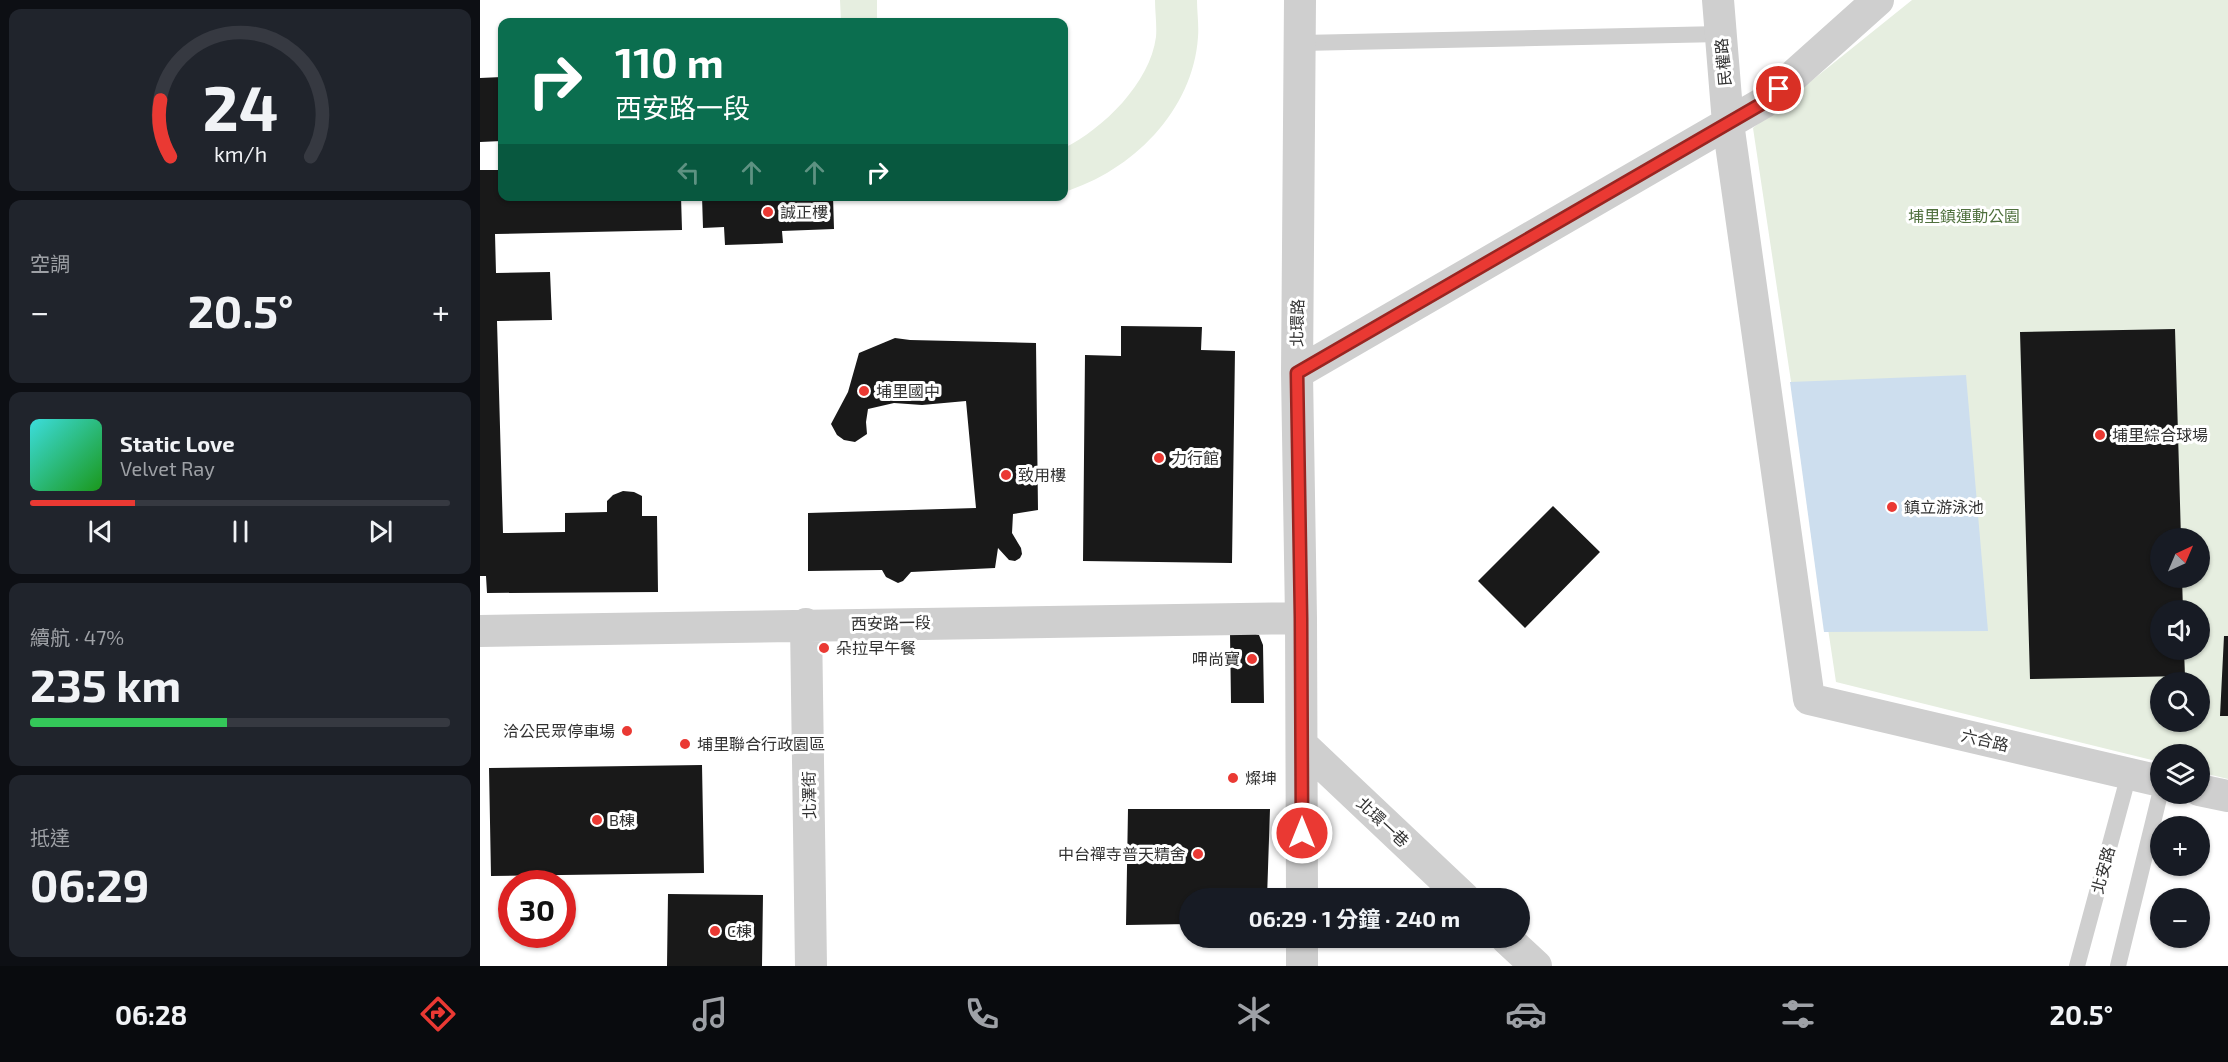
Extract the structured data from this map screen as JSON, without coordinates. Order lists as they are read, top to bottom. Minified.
{"streets":{"street":["民權路","北環路","西安路一段","六合路","北澤街","北環一巷"],"lane":["北安路"]},"crossings":[["民權路","六合路"],["北環路","西安路一段"],["北環路","北環一巷"],["西安路一段","北澤街"],["六合路","北安路"]],"parks":["埔里鎮運動公園"],"places":["誠正樓","埔里國中","埔里綜合球場","力行館","致用樓","鎮立游泳池","朵拉早午餐","呷尚寶","洽公民眾停車場","埔里聯合行政園區","燦坤","B棟","中台禪寺普天精舍","C棟"],"north":"top right","page":{"turn":["110 m","西安路一段"],"tile":["空調",["續航 · 47%","235 km"],["抵達","06:29"]],"heat":["−","20.5°","+"],"song":["Static Love","Velvet Ray"],"map_buttons":["+","−"],"limit":"30","trip":"06:29 · 1 分鐘 · 240 m","tabs":["06:28","20.5°"],"gauge":["24","km/h"]}}
